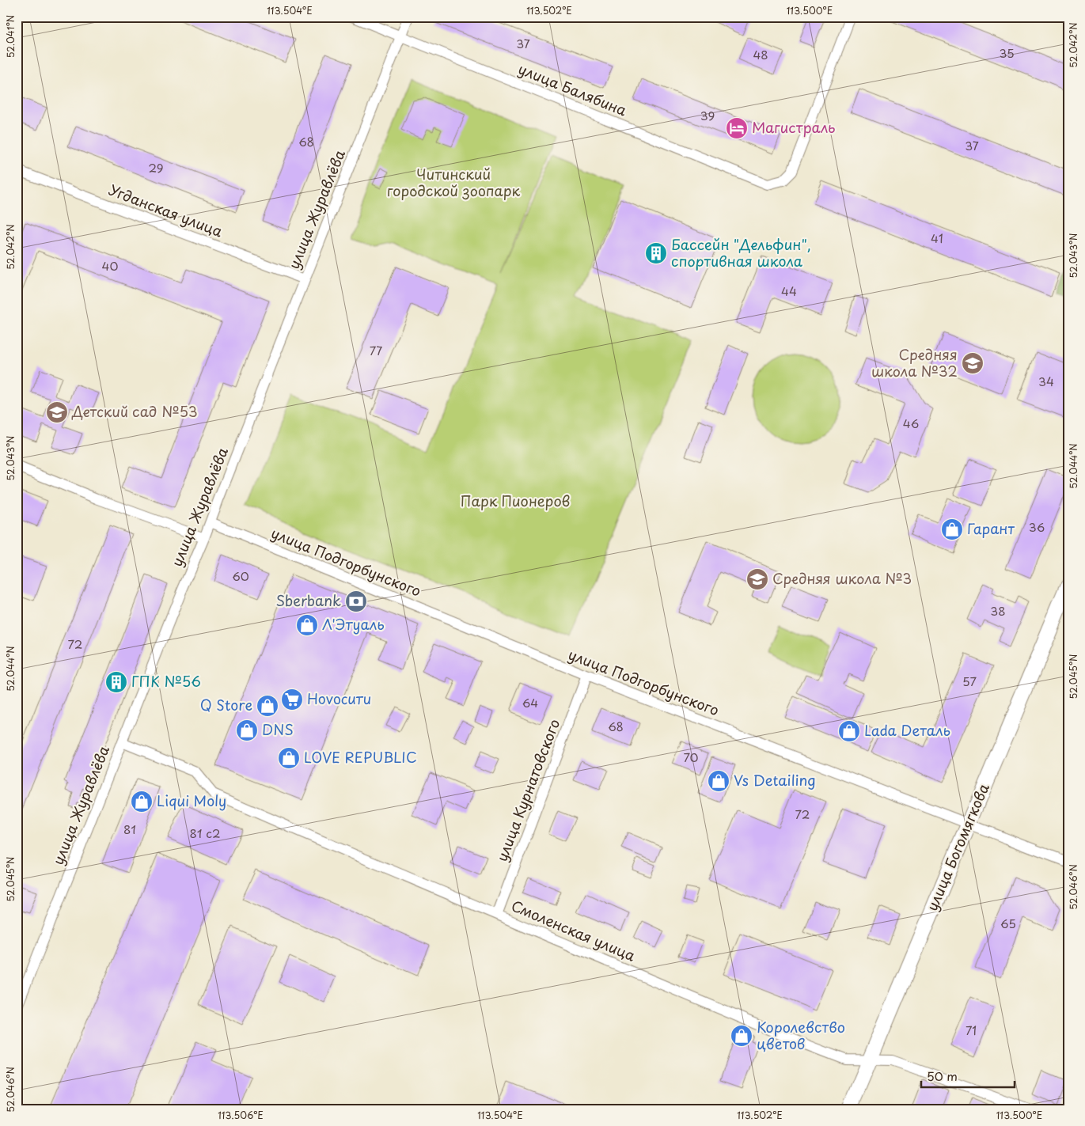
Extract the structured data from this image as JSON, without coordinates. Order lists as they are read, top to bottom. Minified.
{"streets":{"main road":["улица Богомягкова"],"street":["улица Балябина","улица Журавлёва","Угданская улица","улица Подгорбунского","улица Курнатовского","Смоленская улица"]},"crossings":[["улица Балябина","улица Журавлёва"],["улица Журавлёва","Угданская улица"],["улица Журавлёва","улица Подгорбунского"],["улица Журавлёва","Смоленская улица"],["улица Подгорбунского","улица Курнатовского"],["улица Подгорбунского","улица Богомягкова"],["улица Курнатовского","Смоленская улица"],["улица Богомягкова","Смоленская улица"]],"parks":["Читинский городской зоопарк","Парк Пионеров"],"places":{"hotel":["Магистраль"],"building":["Бассейн \"Дельфин\", спортивная школа","ГПК №56"],"school or university":["Средняя школа №32","Детский сад №53","Средняя школа №3"],"shop":["Гарант","Л'Этуаль","Q Store","DNS","Lada Dеталь","LOVE REPUBLIC","Vs Detailing","Liqui Moly","Королевство цветов"],"bank":["Sberbank"],"supermarket":["Ноvосити"]},"house_numbers":["37","35","48","39","68","37","29","41","40","44","77","34","46","36","60","38","72","57","64","68","70","72","81","81 с2","65","71"],"scale_bar":"50 m","coordinates":["113.504°E","113.502°E","113.500°E","52.041°N","52.042°N","52.043°N","52.044°N","52.045°N","52.046°N","113.506°E"]}
